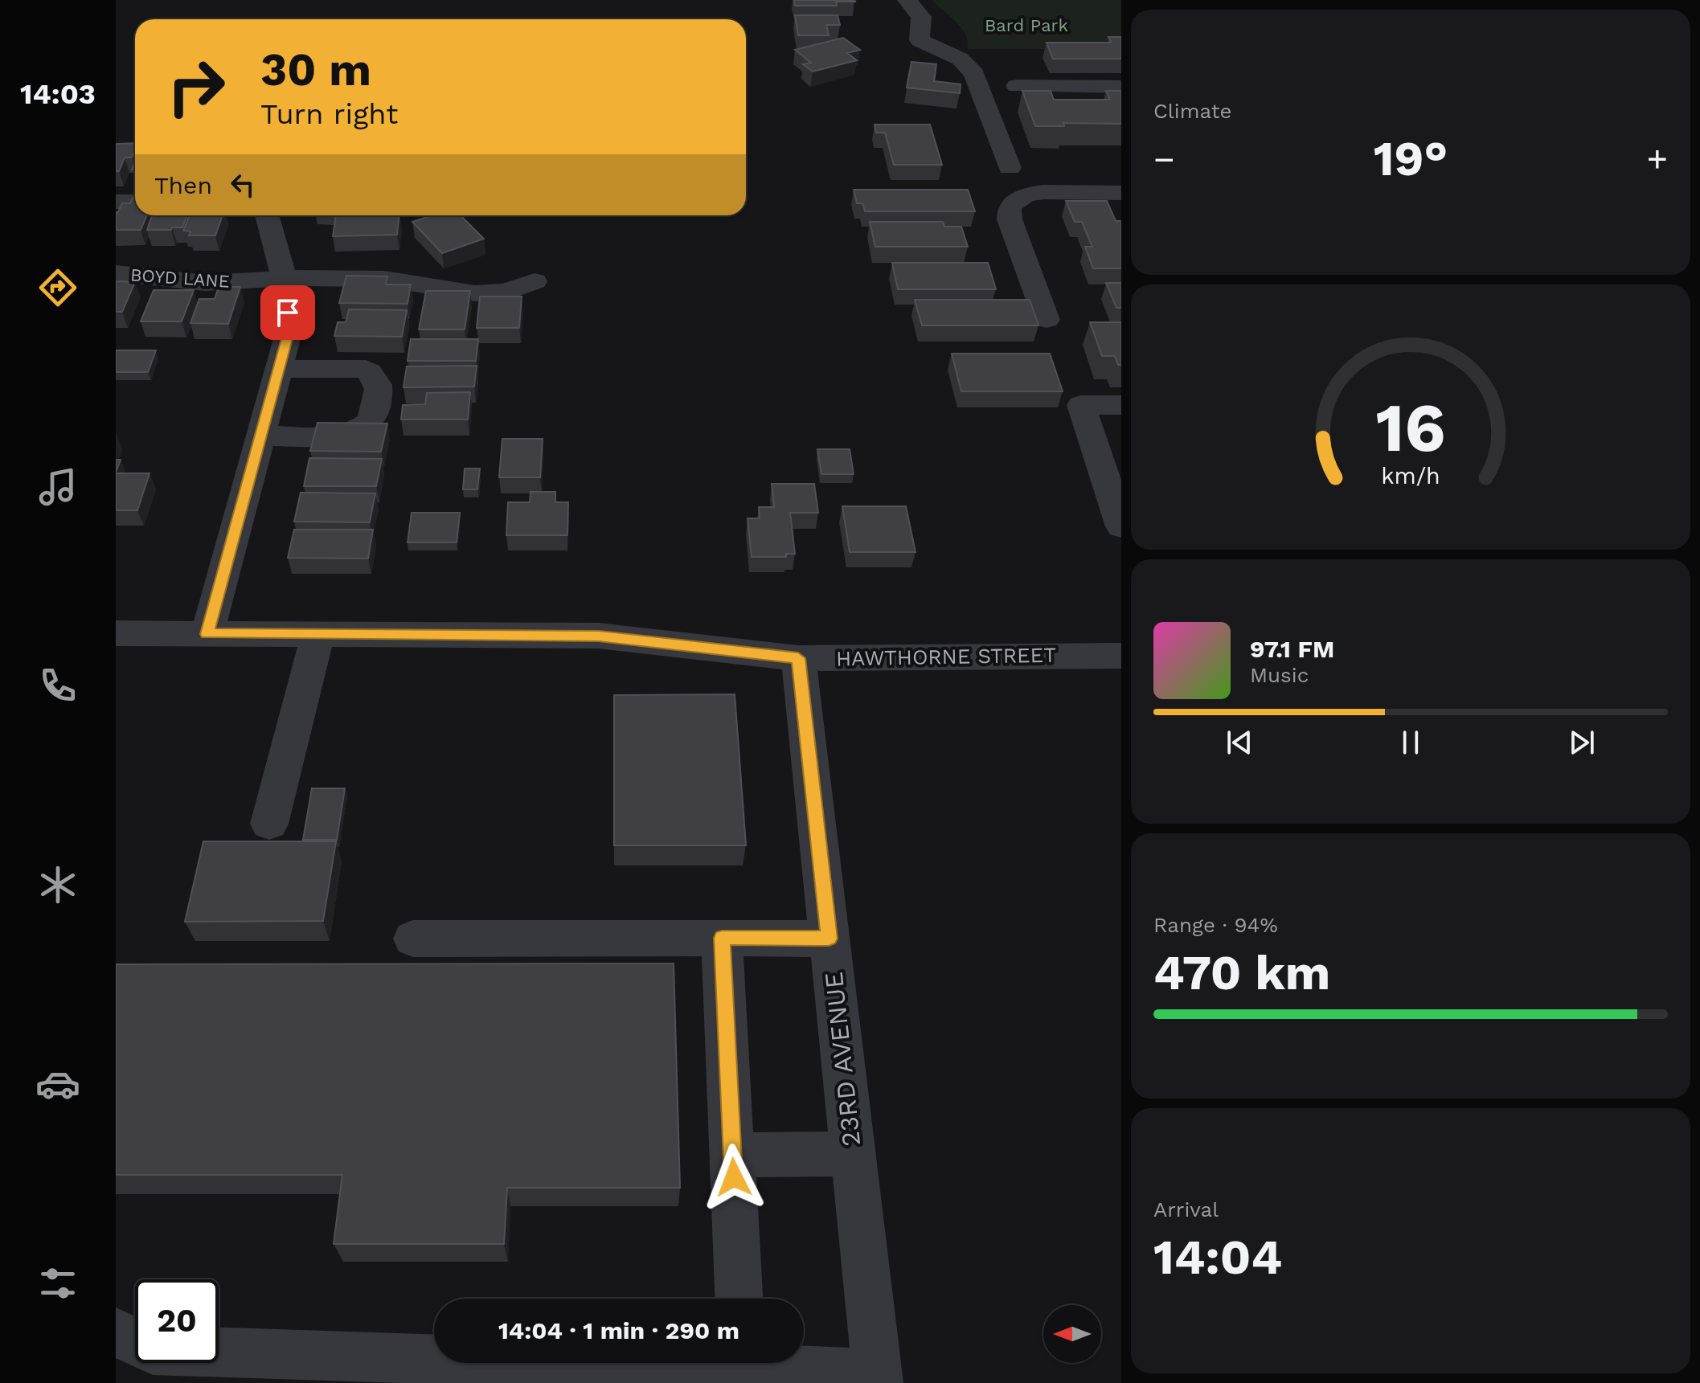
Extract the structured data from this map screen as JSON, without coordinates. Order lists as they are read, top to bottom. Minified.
{"streets":{"street":["BOYD LANE","HAWTHORNE STREET","23RD AVENUE"]},"crossings":[["HAWTHORNE STREET","23RD AVENUE"]],"parks":["Bard Park"],"north":"left","page":{"tabs":"14:03","tile":["Climate",["Range · 94%","470 km"],["Arrival","14:04"]],"turn":["30 m","Turn right"],"heat":["−","19°","+"],"then":"Then","song":["97.1 FM","Music"],"limit":"20","trip":"14:04 · 1 min · 290 m","gauge":["16","km/h"]}}
